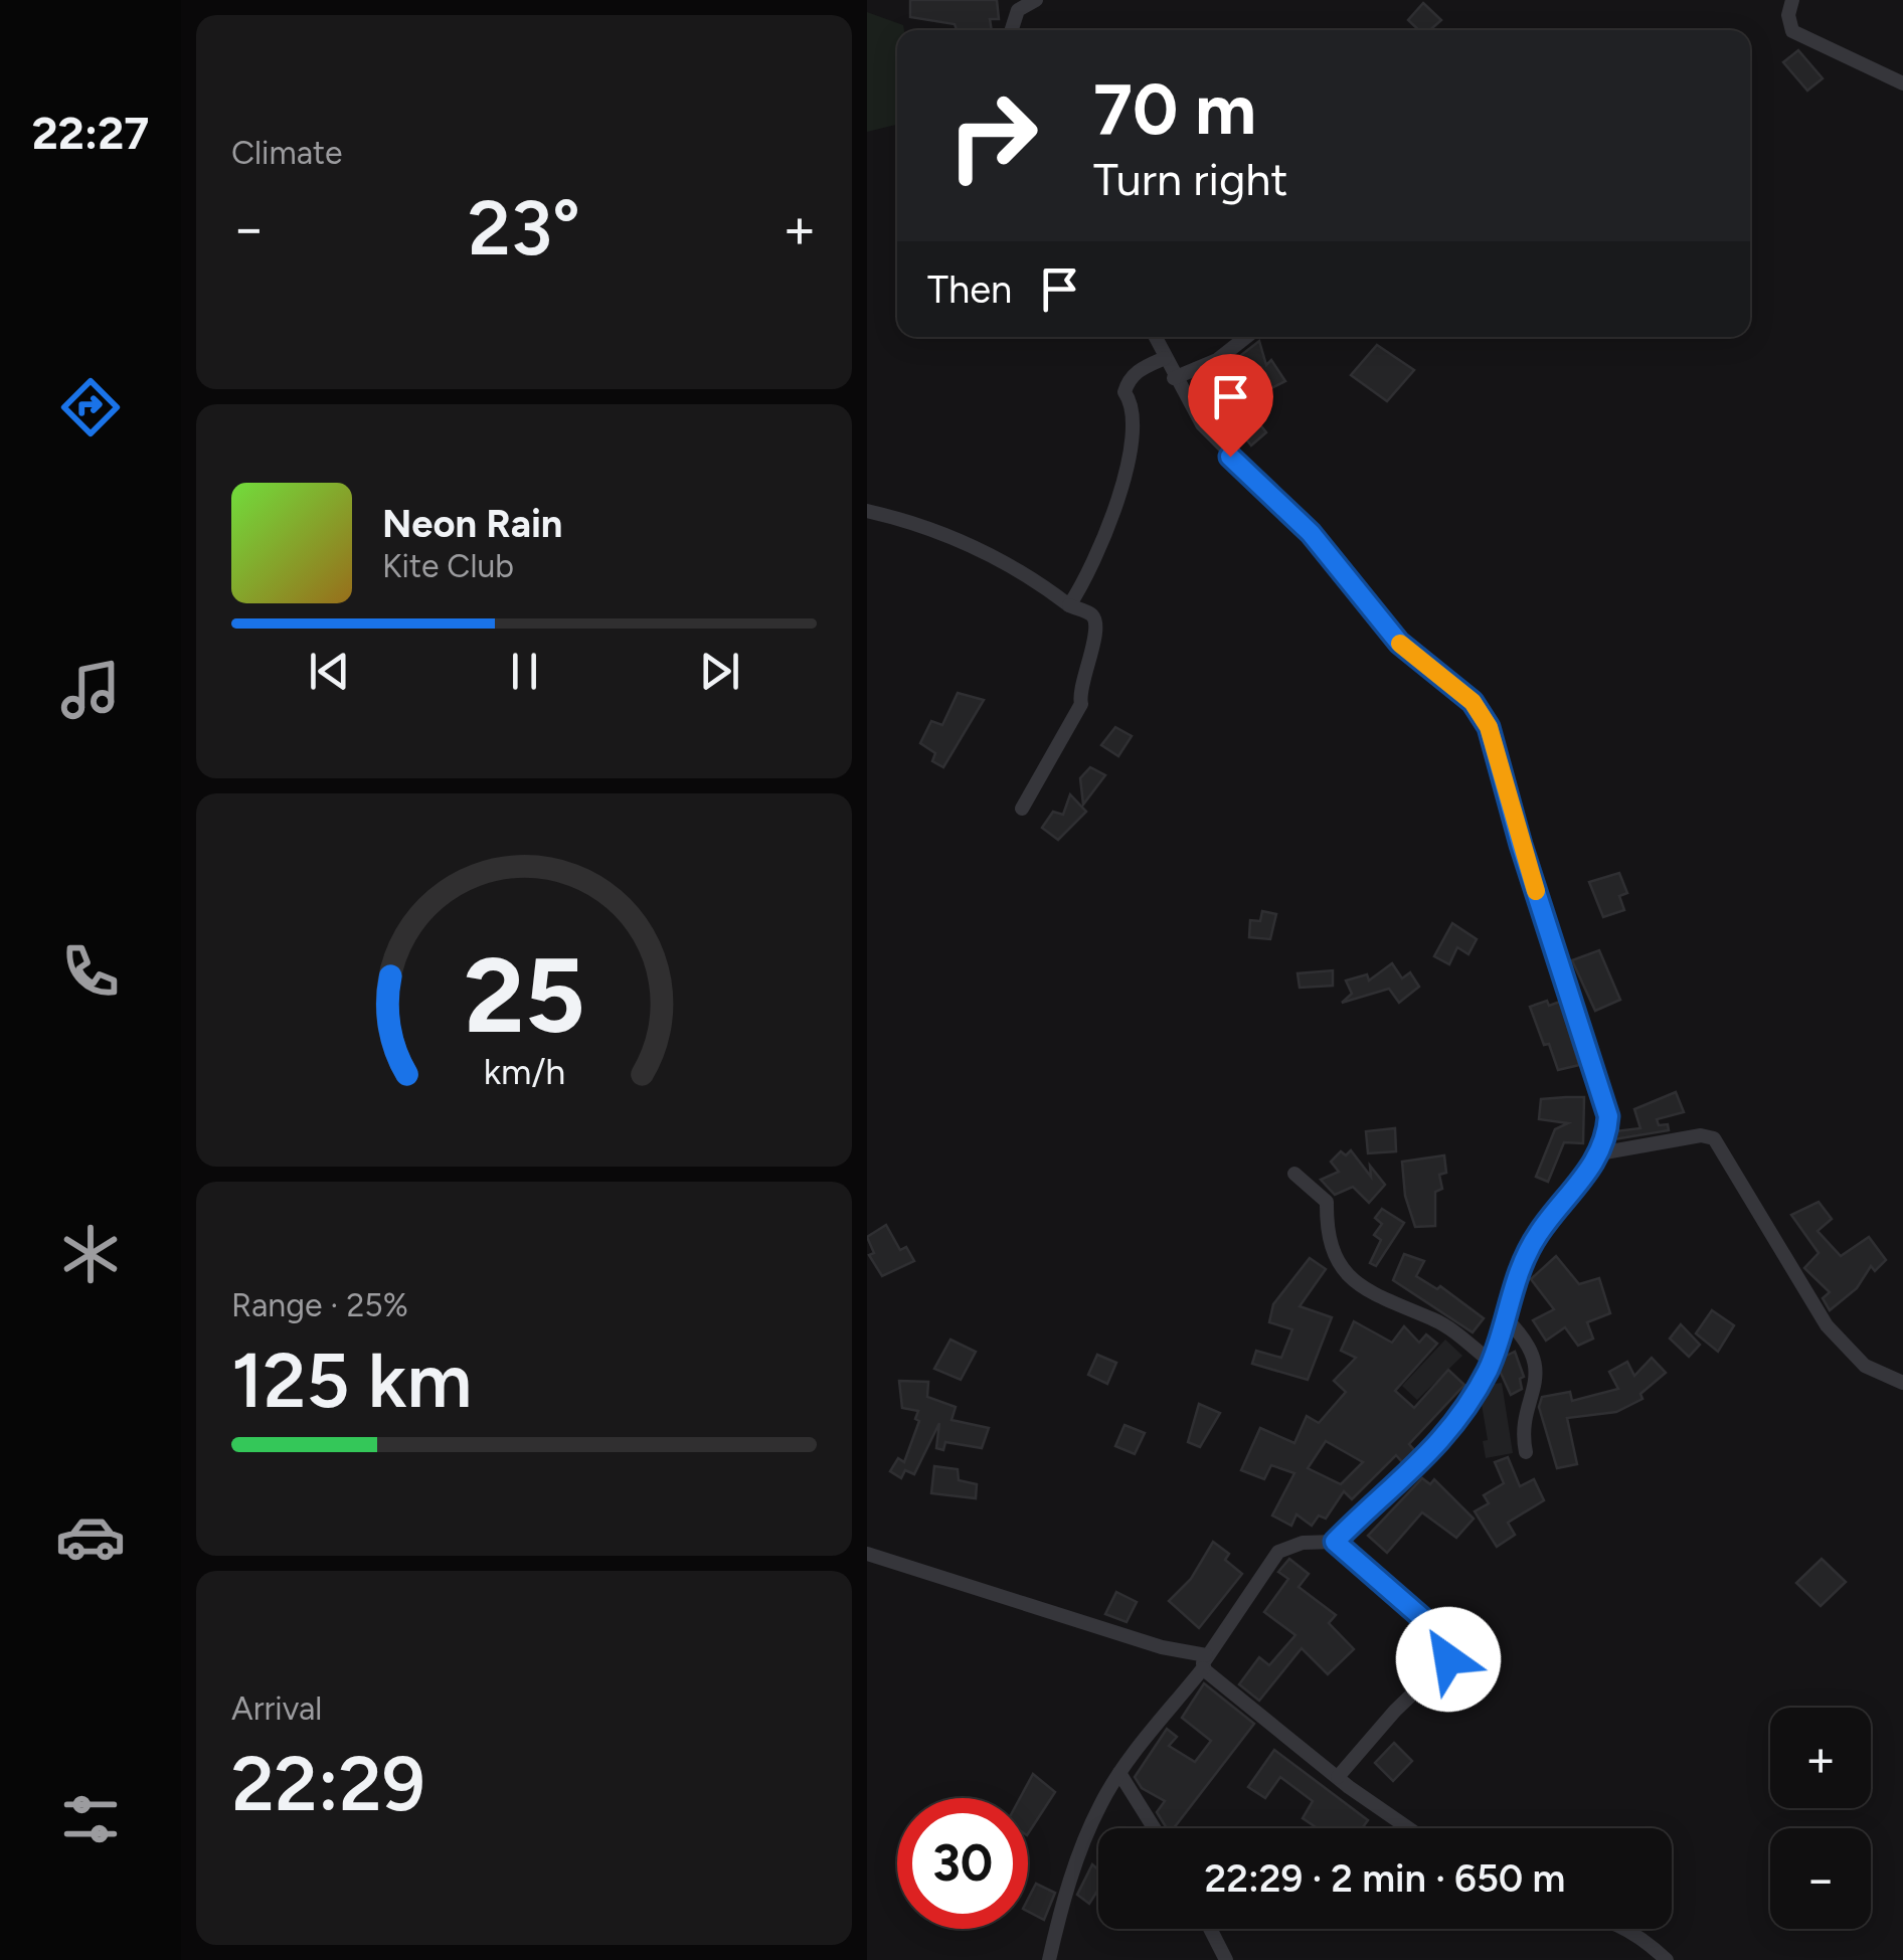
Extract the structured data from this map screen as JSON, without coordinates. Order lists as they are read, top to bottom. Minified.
{"page":{"tabs":"22:27","tile":["Climate",["Range · 25%","125 km"],["Arrival","22:29"]],"turn":["70 m","Turn right"],"heat":["−","23°","+"],"then":"Then","song":["Neon Rain","Kite Club"],"map_buttons":["+","−"],"limit":"30","trip":"22:29 · 2 min · 650 m","gauge":["25","km/h"]}}
